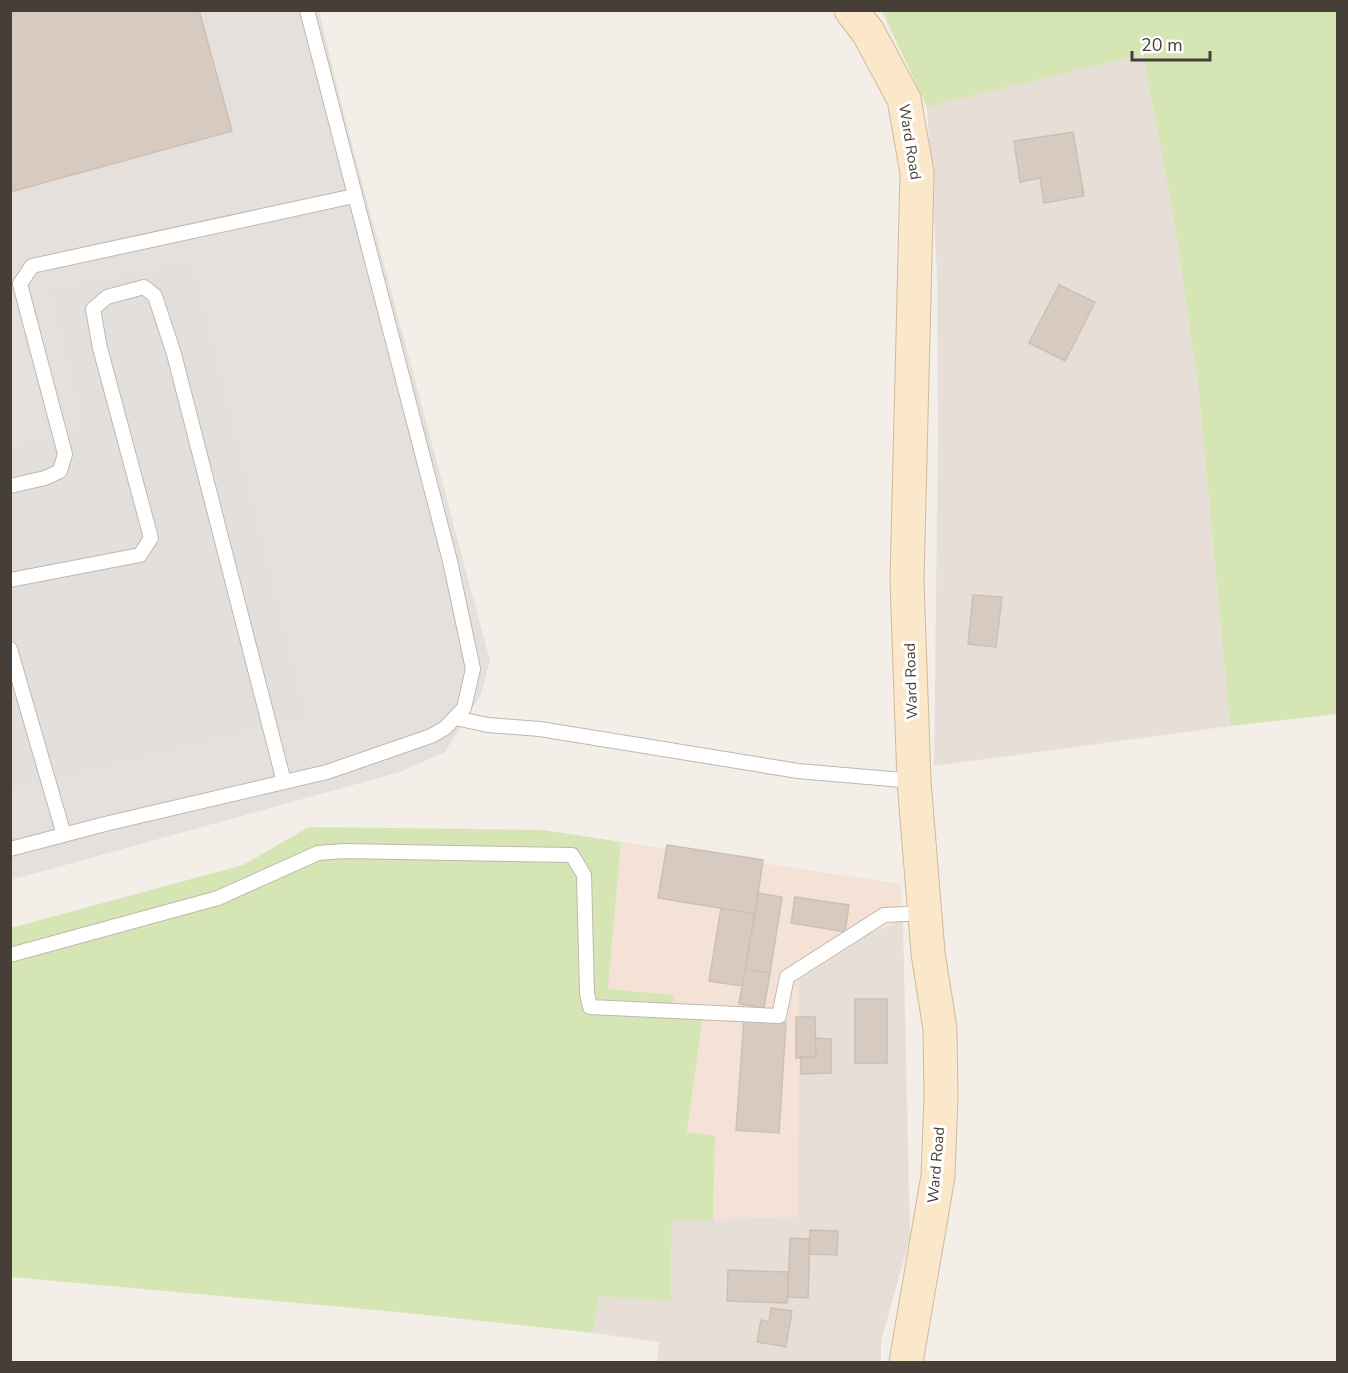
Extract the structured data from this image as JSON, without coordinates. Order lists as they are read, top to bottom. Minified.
{"streets":{"main road":["Ward Road"]},"scale_bar":"20 m"}
